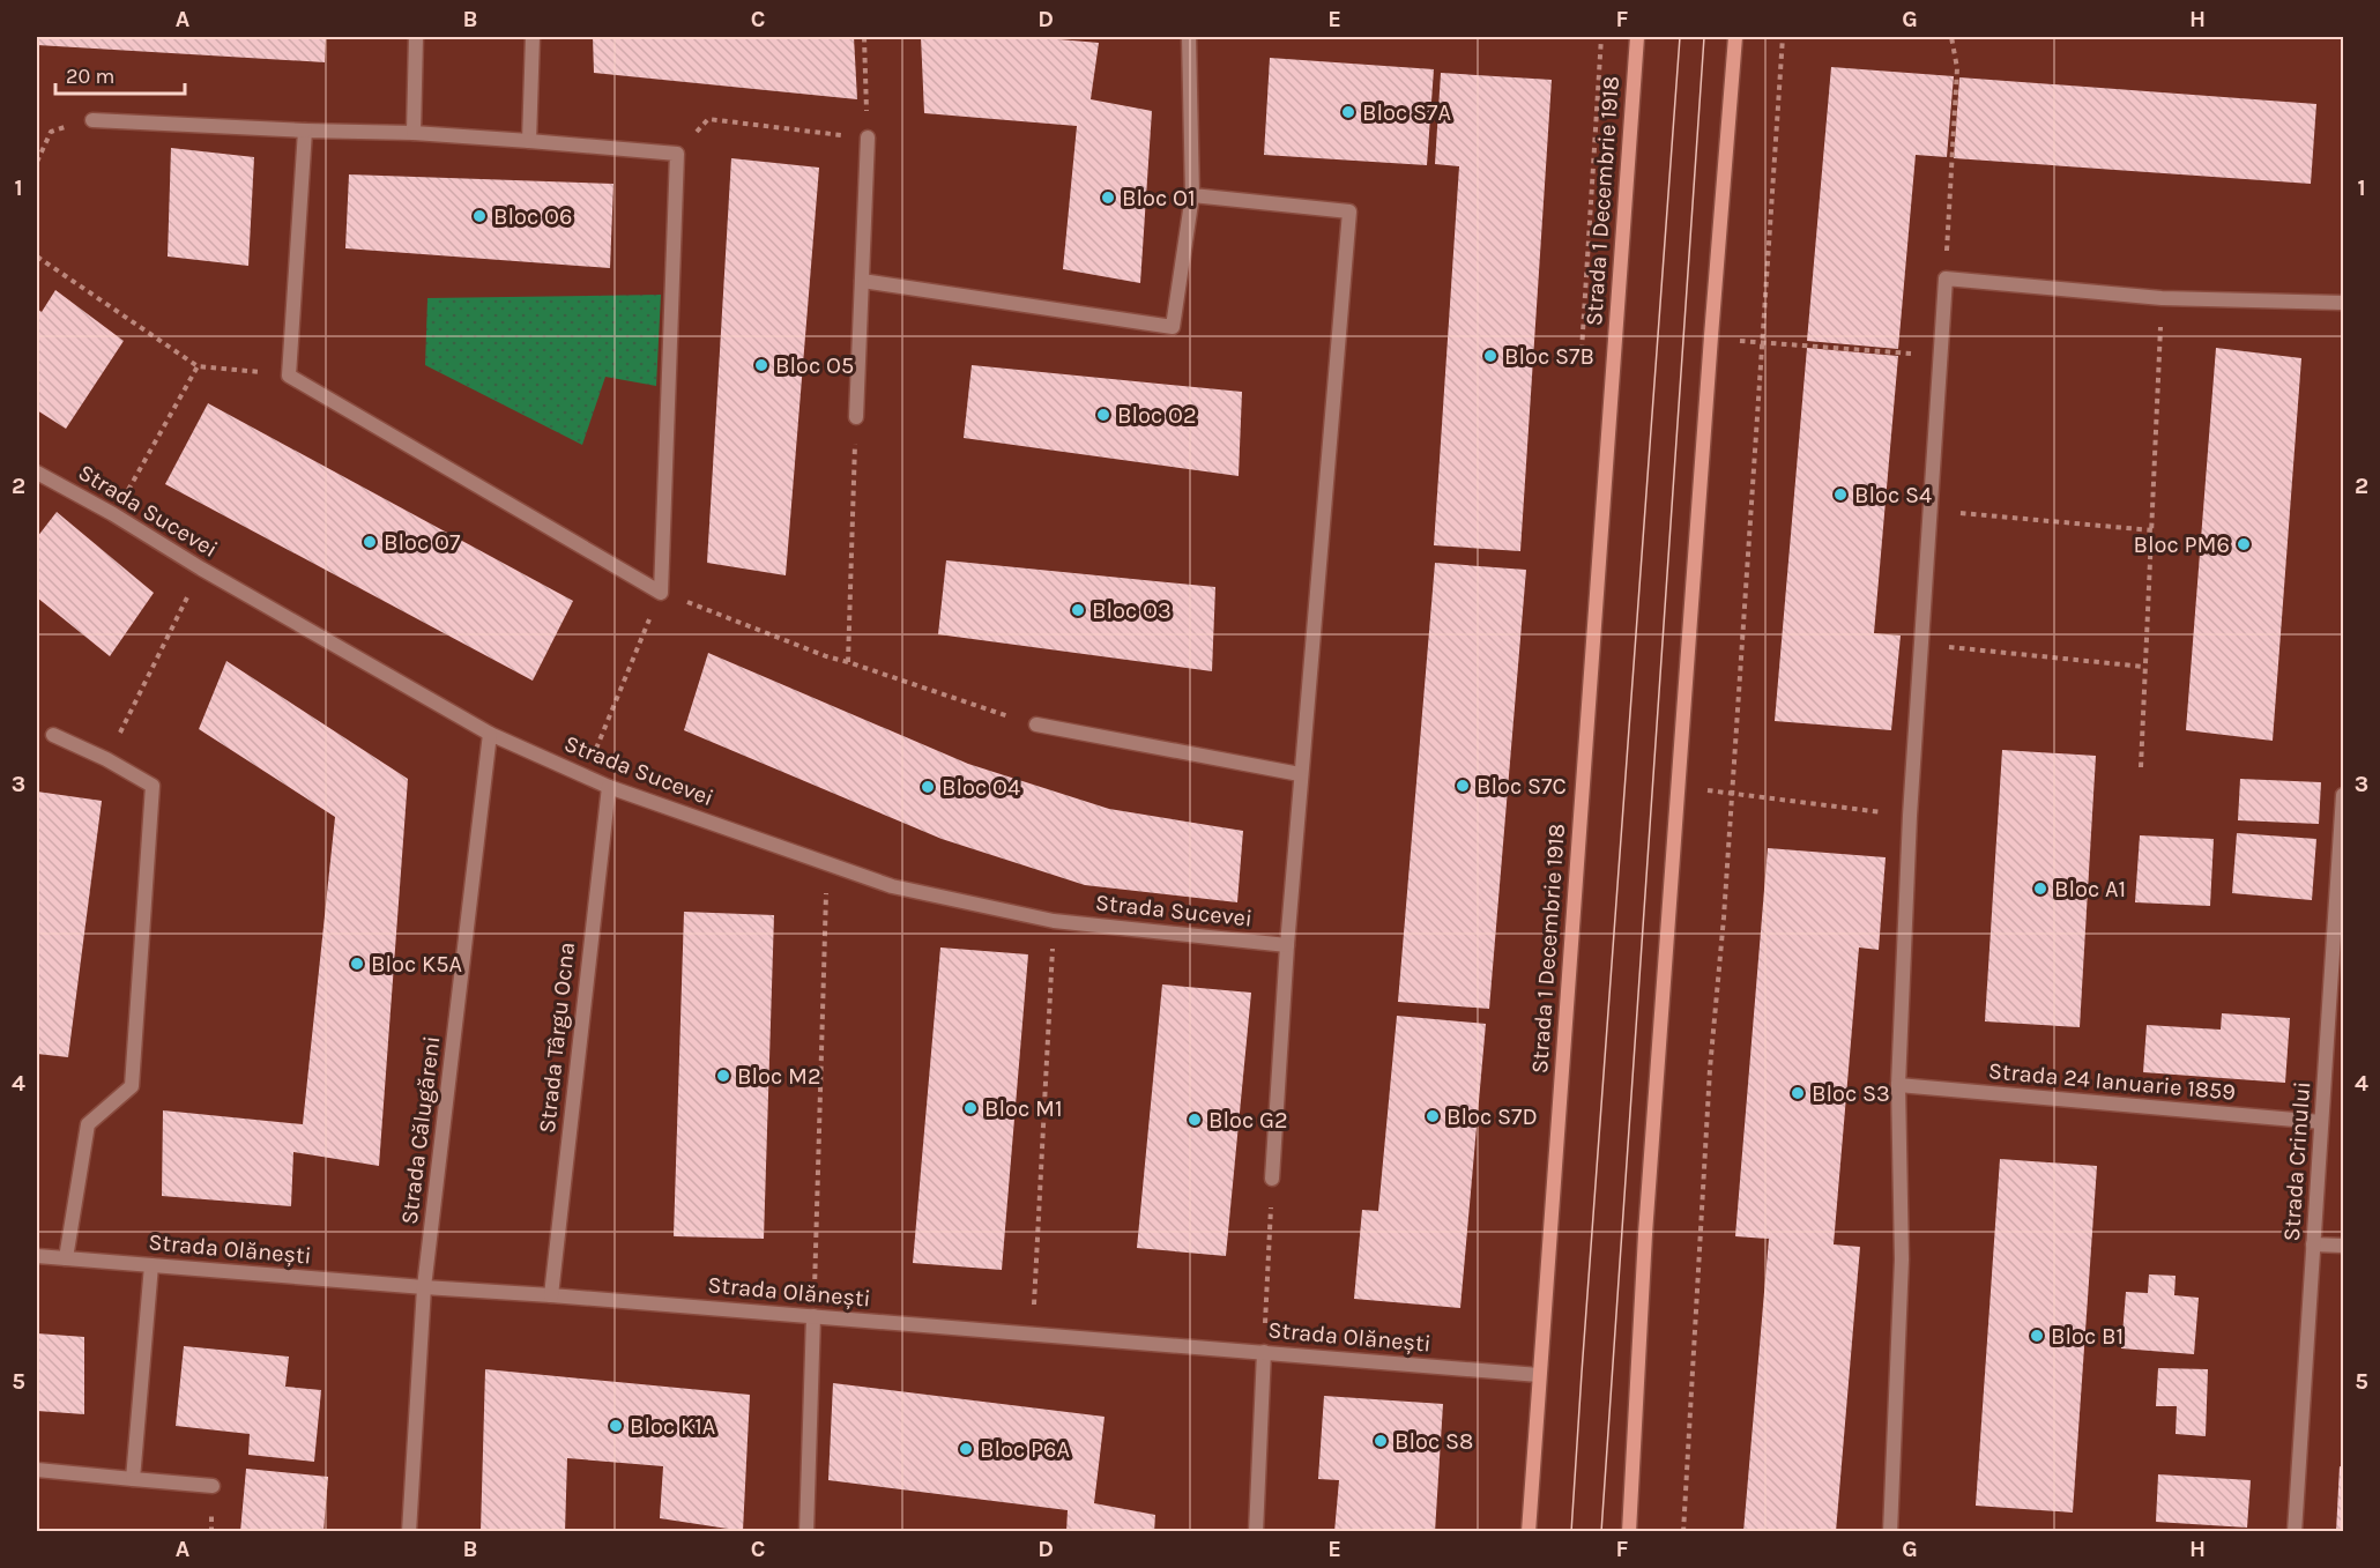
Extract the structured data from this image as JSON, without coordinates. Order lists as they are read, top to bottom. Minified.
{"streets":{"main road":["Strada 1 Decembrie 1918"],"street":["Strada Sucevei","Strada Târgu Ocna","Strada 24 Ianuarie 1859","Strada Călugăreni","Strada Crinului","Strada Olănești"]},"crossings":[["Strada 1 Decembrie 1918","Strada Olănești"],["Strada Sucevei","Strada Târgu Ocna"],["Strada Sucevei","Strada Călugăreni"],["Strada Târgu Ocna","Strada Olănești"],["Strada 24 Ianuarie 1859","Strada Crinului"],["Strada Călugăreni","Strada Olănești"]],"places":["Bloc S7A","Bloc O1","Bloc O6","Bloc S7B","Bloc O5","Bloc O2","Bloc S4","Bloc O7","Bloc PM6","Bloc O3","Bloc S7C","Bloc O4","Bloc A1","Bloc K5A","Bloc M2","Bloc S3","Bloc M1","Bloc S7D","Bloc G2","Bloc B1","Bloc K1A","Bloc S8","Bloc P6A"],"scale_bar":"20 m","grid":{"columns":["A","B","C","D","E","F","G","H"],"rows":["1","2","3","4","5"]}}
